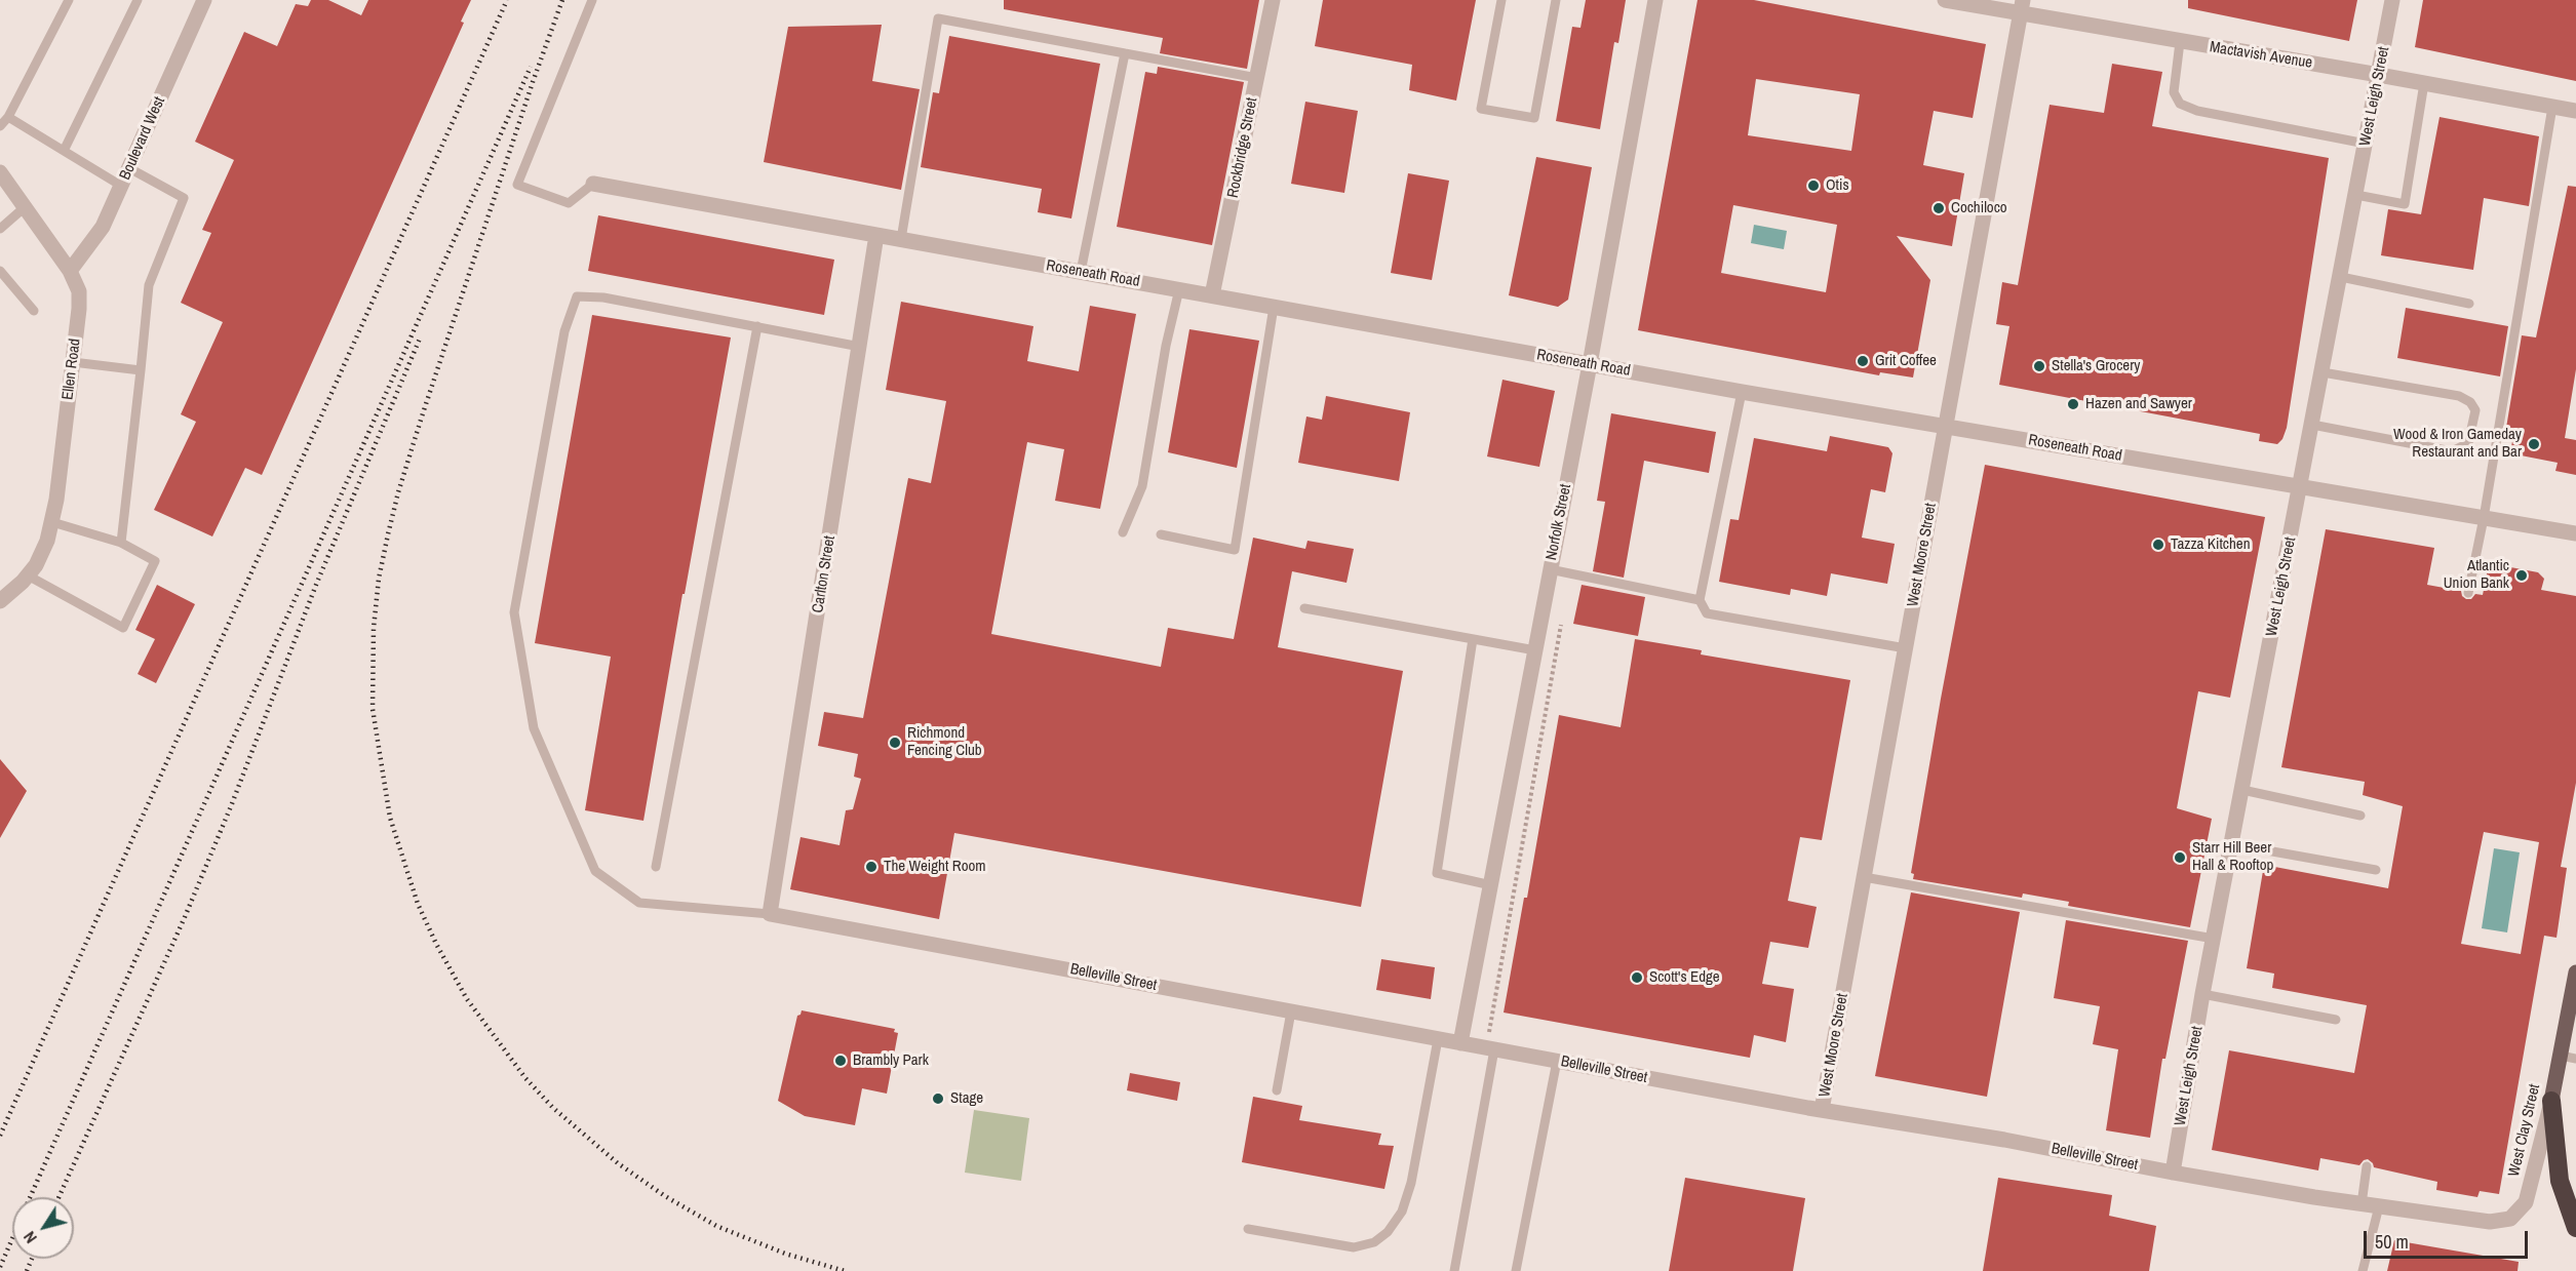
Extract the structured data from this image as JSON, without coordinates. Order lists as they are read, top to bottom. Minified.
{"streets":{"main road":["West Clay Street"],"street":["Mactavish Avenue","West Leigh Street","Boulevard West","Rockbridge Street","Roseneath Road","Ellen Road","Norfolk Street","West Moore Street","Carlton Street","Belleville Street"]},"crossings":[["Mactavish Avenue","West Leigh Street"],["Mactavish Avenue","West Moore Street"],["West Leigh Street","Roseneath Road"],["West Leigh Street","Belleville Street"],["Boulevard West","Ellen Road"],["Rockbridge Street","Roseneath Road"],["Roseneath Road","Norfolk Street"],["Roseneath Road","West Moore Street"],["Roseneath Road","Carlton Street"],["Norfolk Street","Belleville Street"],["West Moore Street","Belleville Street"],["Carlton Street","Belleville Street"],["Belleville Street","West Clay Street"]],"places":["Otis","Cochiloco","Grit Coffee","Stella's Grocery","Hazen and Sawyer","Wood & Iron Gameday Restaurant and Bar","Tazza Kitchen","Atlantic Union Bank","Richmond Fencing Club","Starr Hill Beer Hall & Rooftop","The Weight Room","Scott's Edge","Brambly Park","Stage"],"scale_bar":"50 m","north":"bottom left"}
